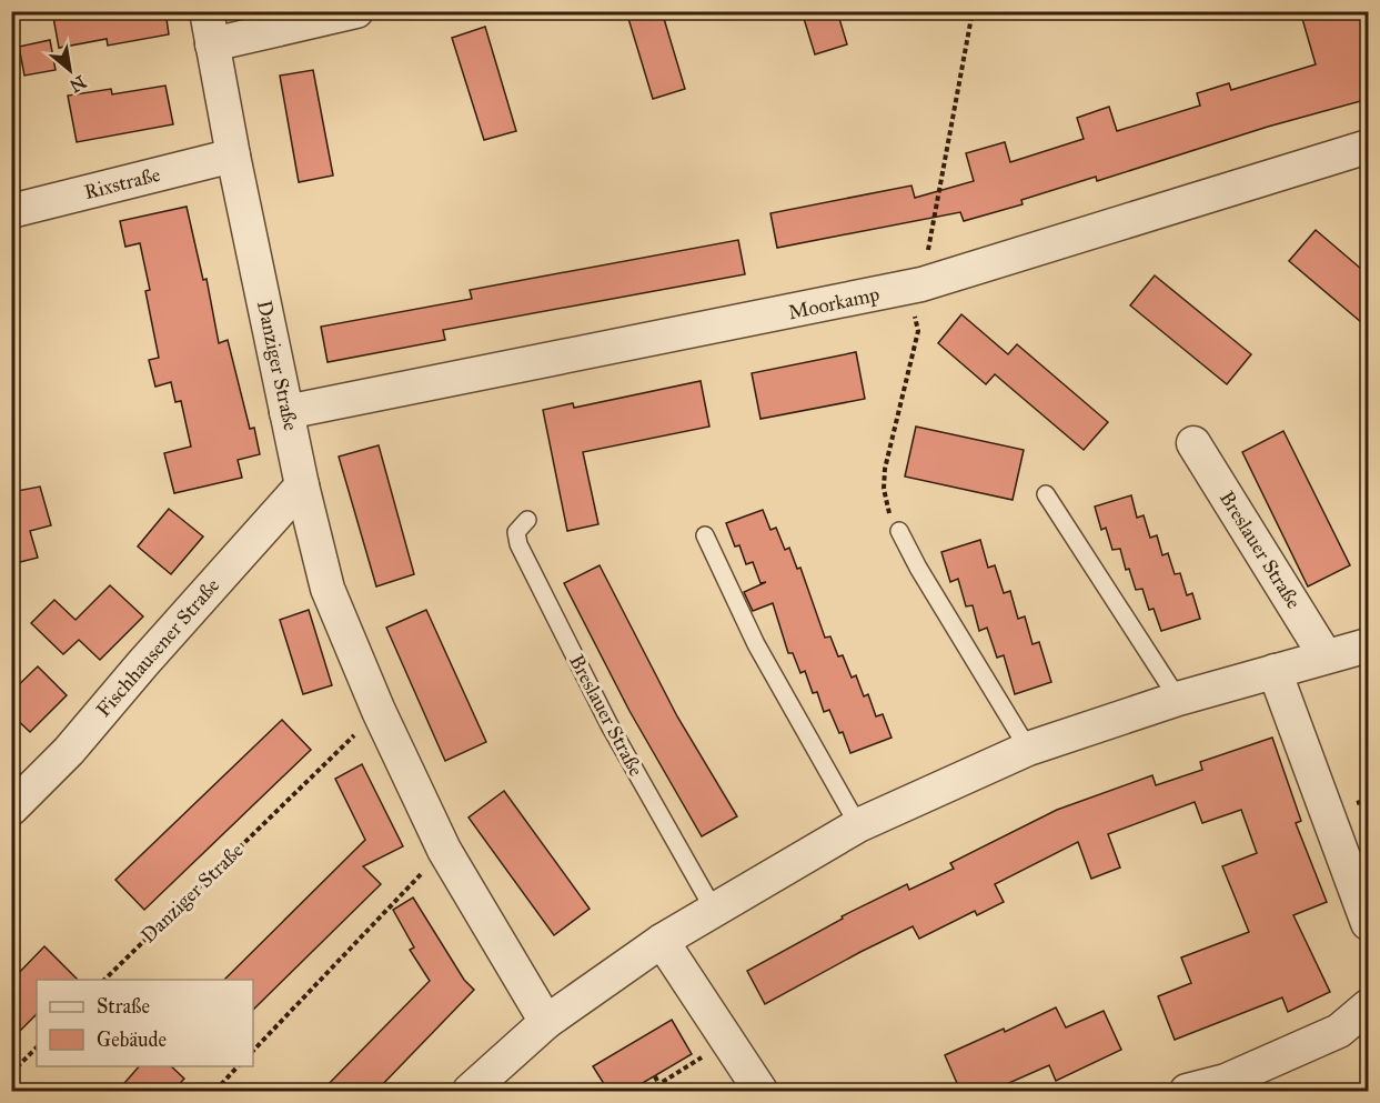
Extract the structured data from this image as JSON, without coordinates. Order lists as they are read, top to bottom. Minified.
{"streets":{"street":["Rixstraße","Moorkamp","Danziger Straße","Breslauer Straße","Fischhausener Straße"]},"crossings":[["Rixstraße","Danziger Straße"],["Moorkamp","Danziger Straße"],["Danziger Straße","Fischhausener Straße"]],"legend":["Straße","Gebäude"],"north":"bottom right"}
